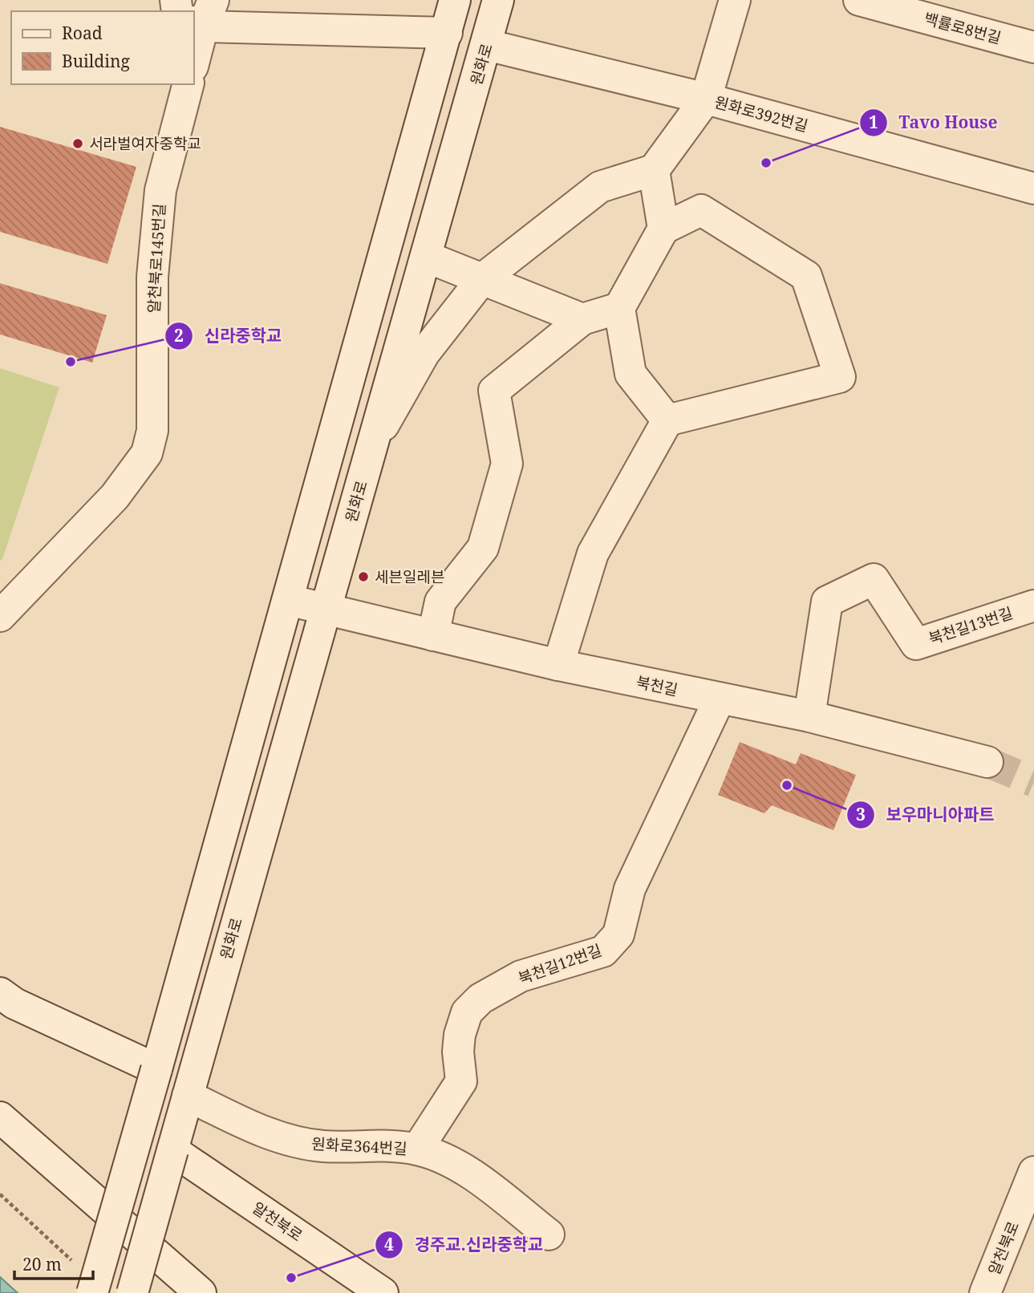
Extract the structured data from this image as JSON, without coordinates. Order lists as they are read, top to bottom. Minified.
{"streets":{"street":["백률로8번길","원화로","원화로392번길","알천북로145번길","북천길13번길","북천길","북천길12번길","원화로364번길","알천북로"]},"crossings":[["원화로","원화로392번길"],["원화로","북천길"],["원화로","원화로364번길"],["원화로","알천북로"],["북천길13번길","북천길"],["북천길","북천길12번길"],["북천길12번길","원화로364번길"]],"places":["서라벌여자중학교","Tavo House","신라중학교","세븐일레븐","보우마니아파트","경주교.신라중학교"],"legend":["Road","Building"],"scale_bar":"20 m"}
